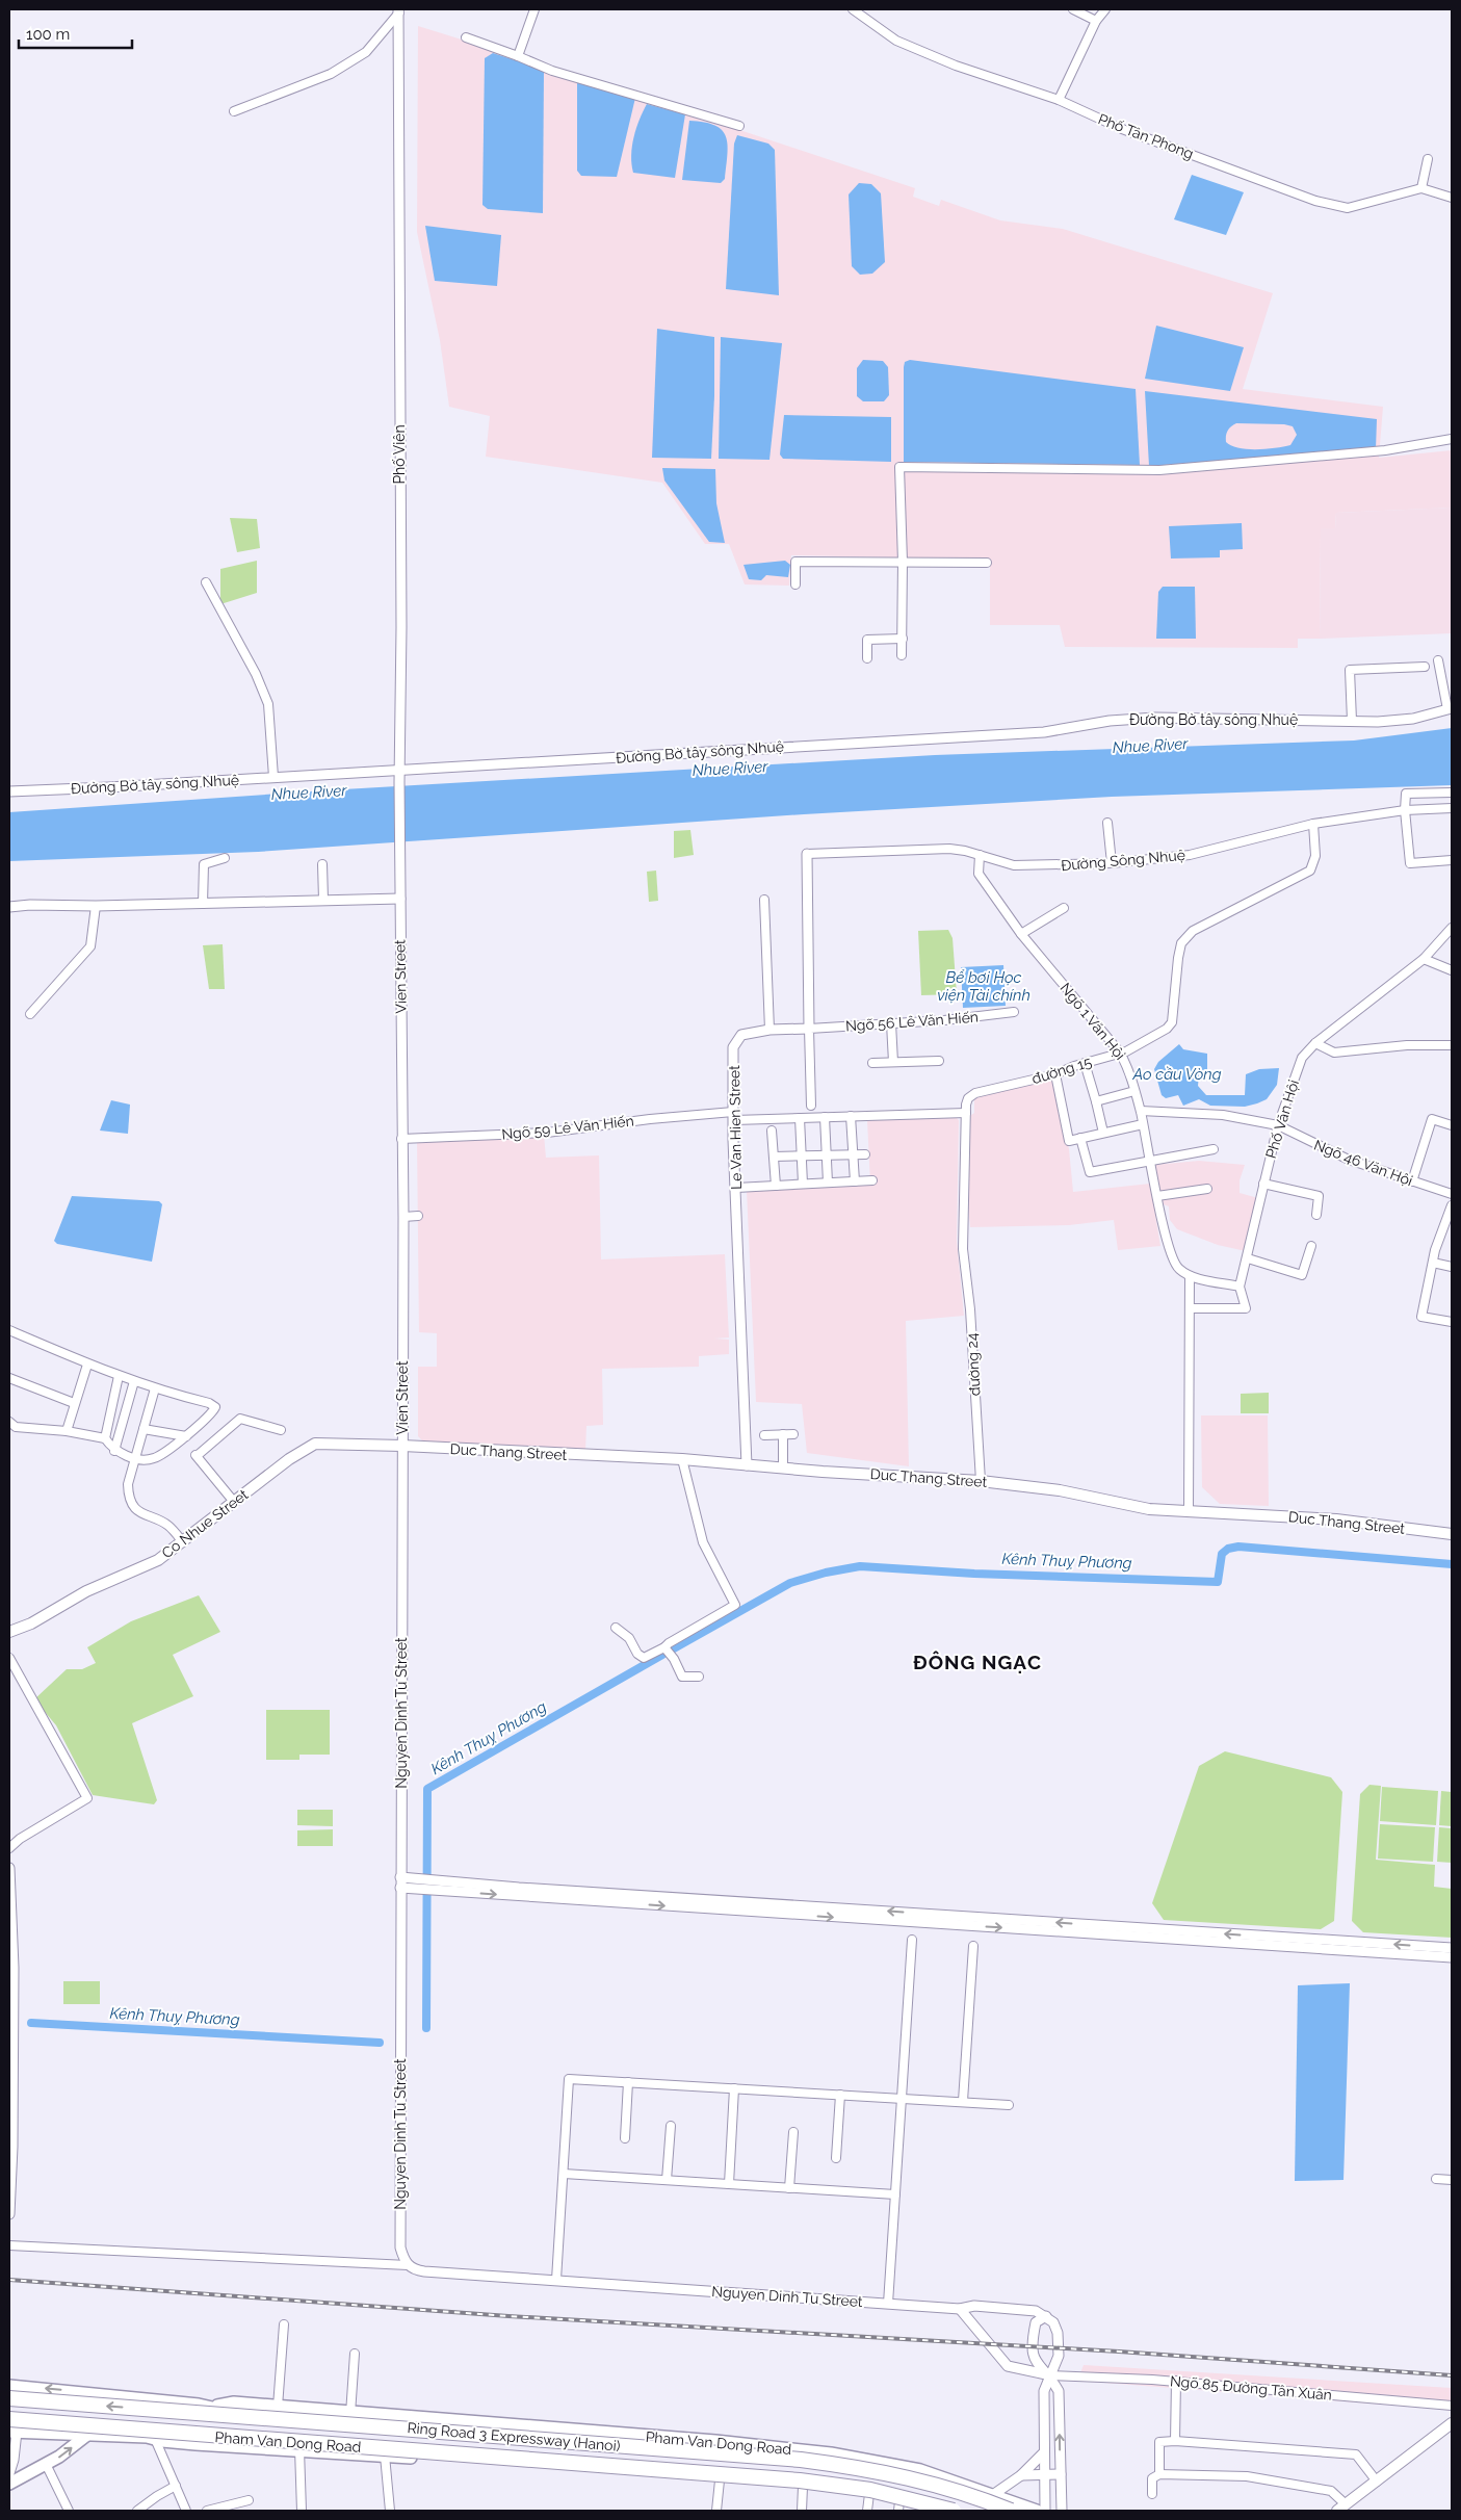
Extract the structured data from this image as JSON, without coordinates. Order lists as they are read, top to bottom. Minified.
{"streets":{"highway":["Ring Road 3 Expressway (Hanoi)"],"main road":["Duc Thang Street","Co Nhue Street","Pham Van Dong Road"],"street":["Phố Tân Phong","Phố Viên","Đường Bờ tây sông Nhuệ","Đường Sông Nhuệ","Vien Street","Ngõ 56 Lê Văn Hiến","Ngõ 1 Văn Hội","đường 15","Phố Văn Hội","Ngõ 59 Lê Văn Hiến","Le Van Hien Street","Ngõ 46 Văn Hội","đường 24","Nguyen Dinh Tu Street","Ngõ 85 Đường Tân Xuân"]},"crossings":[["Phố Viên","Đường Bờ tây sông Nhuệ"],["Phố Viên","Vien Street"],["Đường Sông Nhuệ","Ngõ 1 Văn Hội"],["Đường Sông Nhuệ","đường 15"],["Vien Street","Ngõ 59 Lê Văn Hiến"],["Vien Street","Duc Thang Street"],["Vien Street","Co Nhue Street"],["Vien Street","Nguyen Dinh Tu Street"],["Ngõ 56 Lê Văn Hiến","Le Van Hien Street"],["Ngõ 1 Văn Hội","đường 15"],["Ngõ 1 Văn Hội","Ngõ 46 Văn Hội"],["đường 15","Ngõ 59 Lê Văn Hiến"],["đường 15","đường 24"],["Phố Văn Hội","Ngõ 46 Văn Hội"],["Ngõ 59 Lê Văn Hiến","Le Van Hien Street"],["Ngõ 59 Lê Văn Hiến","đường 24"],["Le Van Hien Street","Duc Thang Street"],["đường 24","Duc Thang Street"],["Duc Thang Street","Co Nhue Street"],["Duc Thang Street","Nguyen Dinh Tu Street"],["Co Nhue Street","Nguyen Dinh Tu Street"]],"districts":["ĐÔNG NGẠC"],"water":["Nhue River","Bể bơi Học viện Tài chính","Ao cầu Vòng","Kênh Thuỵ Phương"],"scale_bar":"100 m"}
